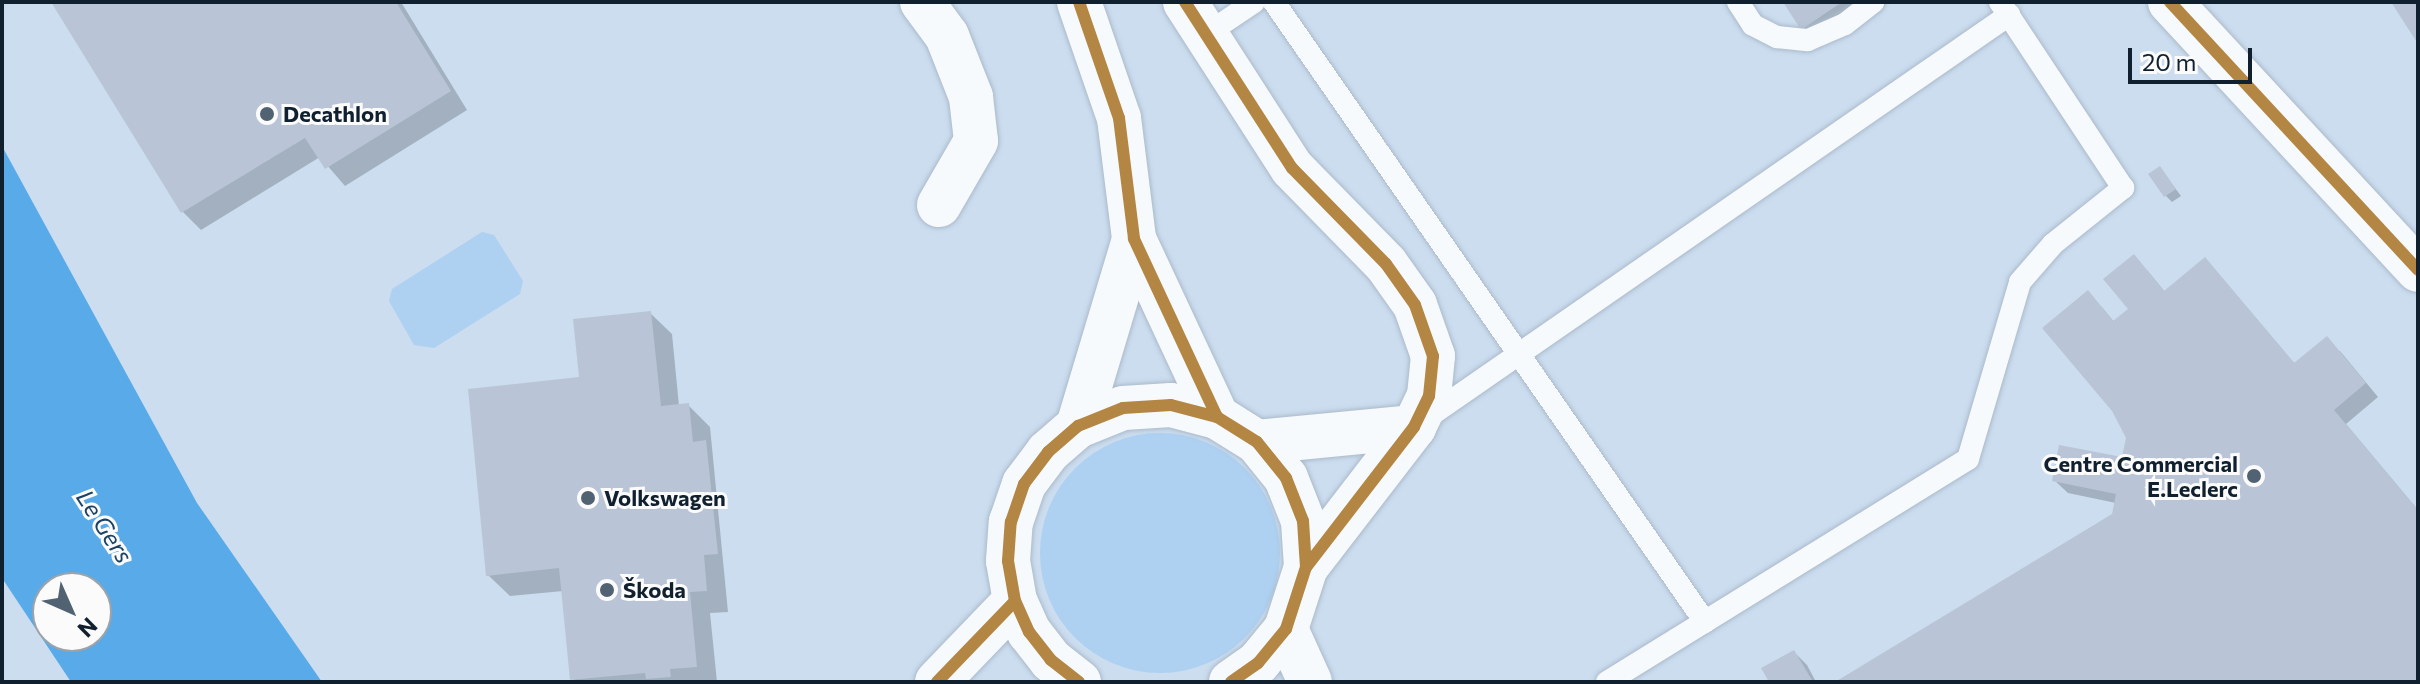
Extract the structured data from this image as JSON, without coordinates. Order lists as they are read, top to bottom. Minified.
{"water":["Le Gers"],"places":["Decathlon","Centre Commercial E.Leclerc","Volkswagen","Škoda"],"scale_bar":"20 m","north":"bottom right"}
